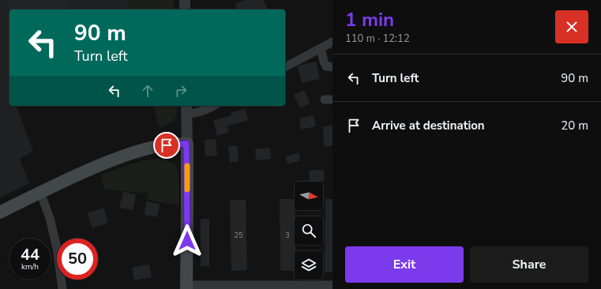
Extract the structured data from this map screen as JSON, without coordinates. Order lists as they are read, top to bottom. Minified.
{"house_numbers":["25","3"],"north":"right","page":{"heading":["1 min","110 m · 12:12"],"turn":["90 m","Turn left"],"list":[{"name":"Turn left","value":"90 m"},{"name":"Arrive at destination","value":"20 m"}],"speed":"44 km/h","limit":"50","buttons":["Exit","Share"]}}
